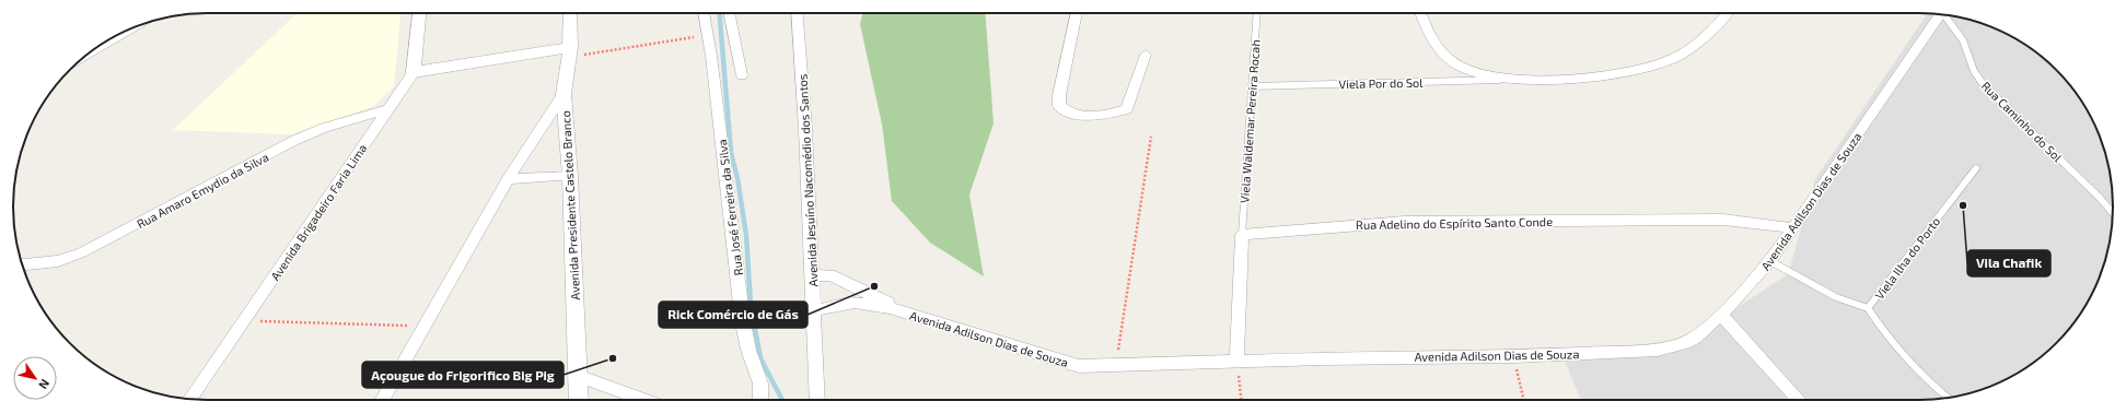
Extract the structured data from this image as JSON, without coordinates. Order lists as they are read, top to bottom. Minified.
{"streets":{"street":["Avenida Jesuíno Nacomédio dos Santos","Rua Amaro Emydio da Silva","Avenida Adilson Dias de Souza","Avenida Presidente Castelo Branco","Rua José Ferreira da Silva","Avenida Brigadeiro Faria Lima","Rua Adelino do Espírito Santo Conde"],"lane":["Viela Por do Sol","Viela Waldemar Pereira Rocah","Rua Caminho do Sol","Viela Ilha do Porto"]},"crossings":[["Viela Por do Sol","Viela Waldemar Pereira Rocah"],["Viela Waldemar Pereira Rocah","Rua Adelino do Espírito Santo Conde"],["Avenida Jesuíno Nacomédio dos Santos","Avenida Adilson Dias de Souza"],["Rua Amaro Emydio da Silva","Avenida Brigadeiro Faria Lima"],["Avenida Adilson Dias de Souza","Rua Adelino do Espírito Santo Conde"]],"places":["Vila Chafik","Rick Comércio de Gás","Açougue do Frigorifico Big Pig"],"north":"bottom right"}
